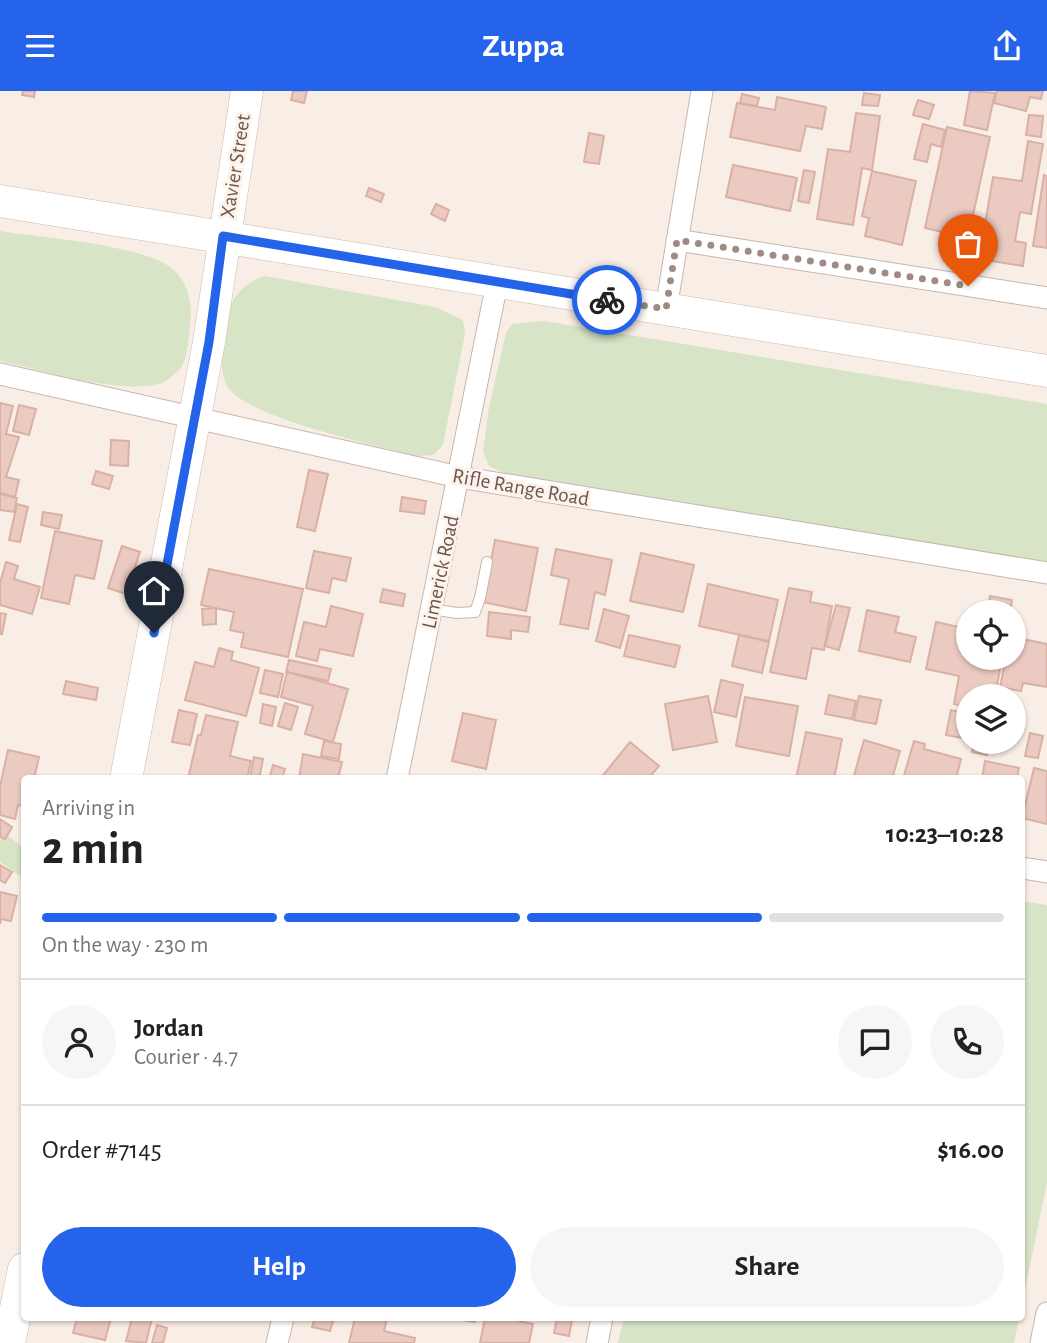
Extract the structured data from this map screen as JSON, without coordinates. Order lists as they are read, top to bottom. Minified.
{"streets":{"main road":["Xavier Street"],"street":["Rifle Range Road","Limerick Road"]},"crossings":[["Xavier Street","Rifle Range Road"],["Rifle Range Road","Limerick Road"]],"page":{"header":"Zuppa","heading":["2 min","Arriving in","10:23–10:28"],"panel":["Jordan","Courier · 4.7","Order #7145","$16.00"],"bar":"On the way · 230 m","buttons":["Help","Share"]}}
